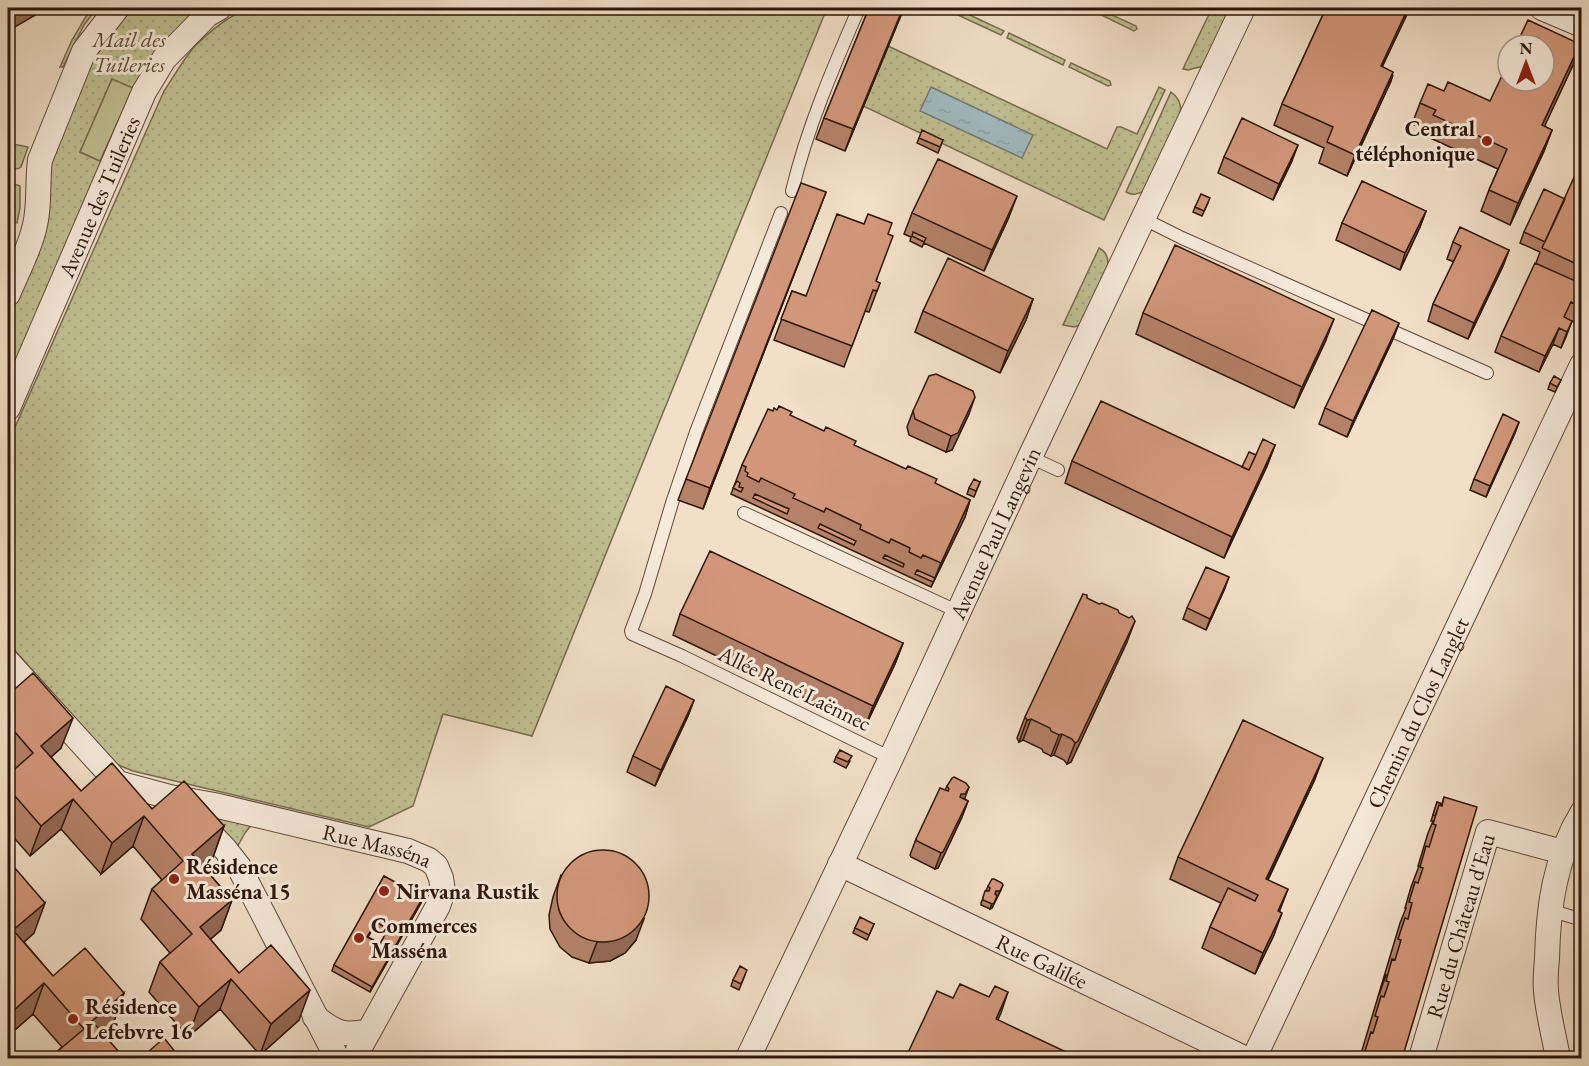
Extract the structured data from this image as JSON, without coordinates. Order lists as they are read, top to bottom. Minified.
{"streets":{"street":["Avenue des Tuileries","Avenue Paul Langevin","Chemin du Clos Langlet","Rue Masséna","Rue du Château d'Eau","Rue Galilée"],"lane":["Allée René Laënnec"]},"crossings":[["Avenue Paul Langevin","Allée René Laënnec"],["Avenue Paul Langevin","Rue Galilée"]],"parks":["Mail des Tuileries"],"places":["Central téléphonique","Résidence Masséna 15","Nirvana Rustik","Commerces Masséna","Résidence Lefebvre 16"],"north":"top"}
